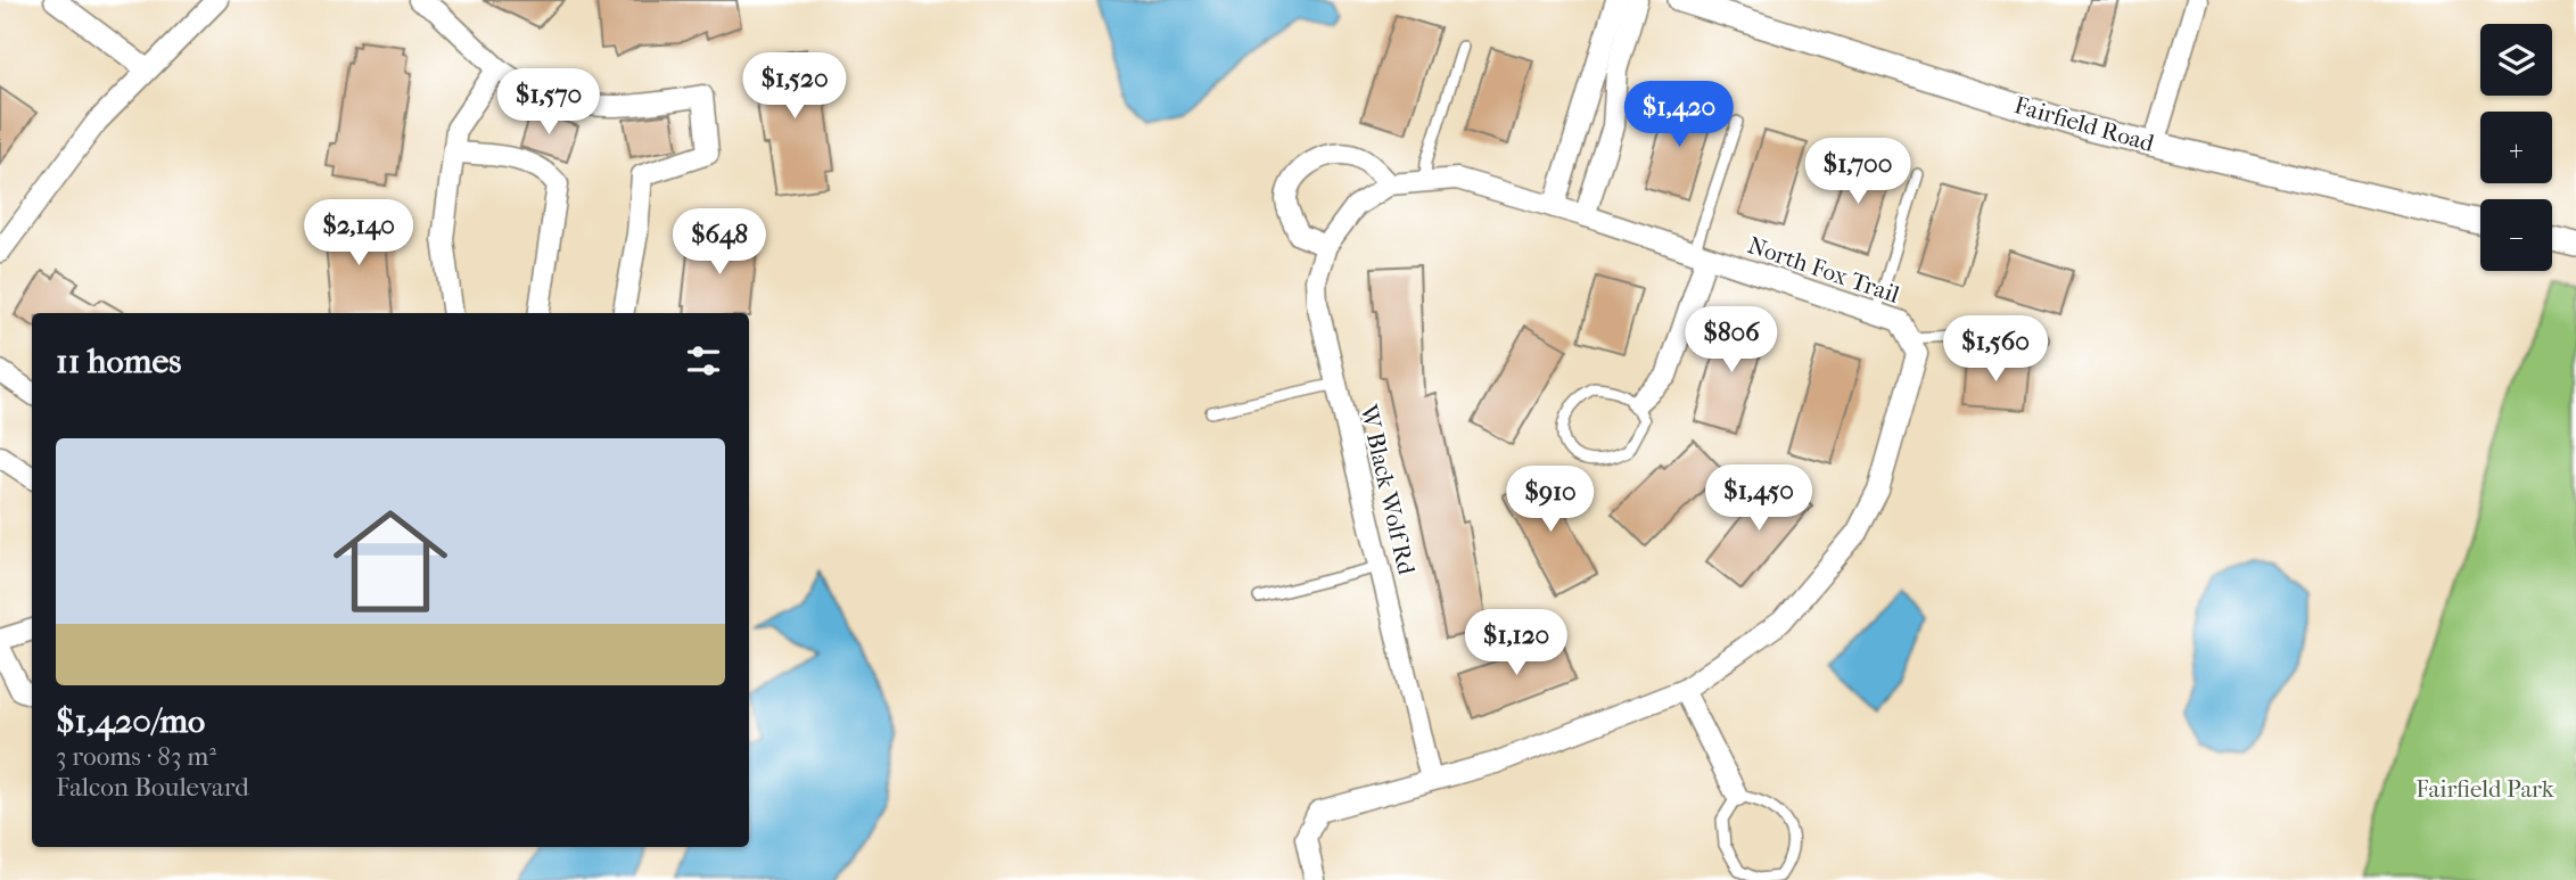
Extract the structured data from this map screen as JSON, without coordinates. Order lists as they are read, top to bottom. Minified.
{"streets":{"street":["Fairfield Road","North Fox Trail","W Black Wolf Rd"]},"crossings":[["North Fox Trail","W Black Wolf Rd"]],"parks":["Fairfield Park"],"page":{"map_buttons":["+","−"],"price":["$1,520","$1,570","$1,420","$1,700","$2,140","$648","$806","$1,560","$1,450","$910","$1,120"],"heading":"11 homes","list":[{"name":"$1,420/mo","note":"3 rooms · 83 m² · Falcon Boulevard"}]}}
